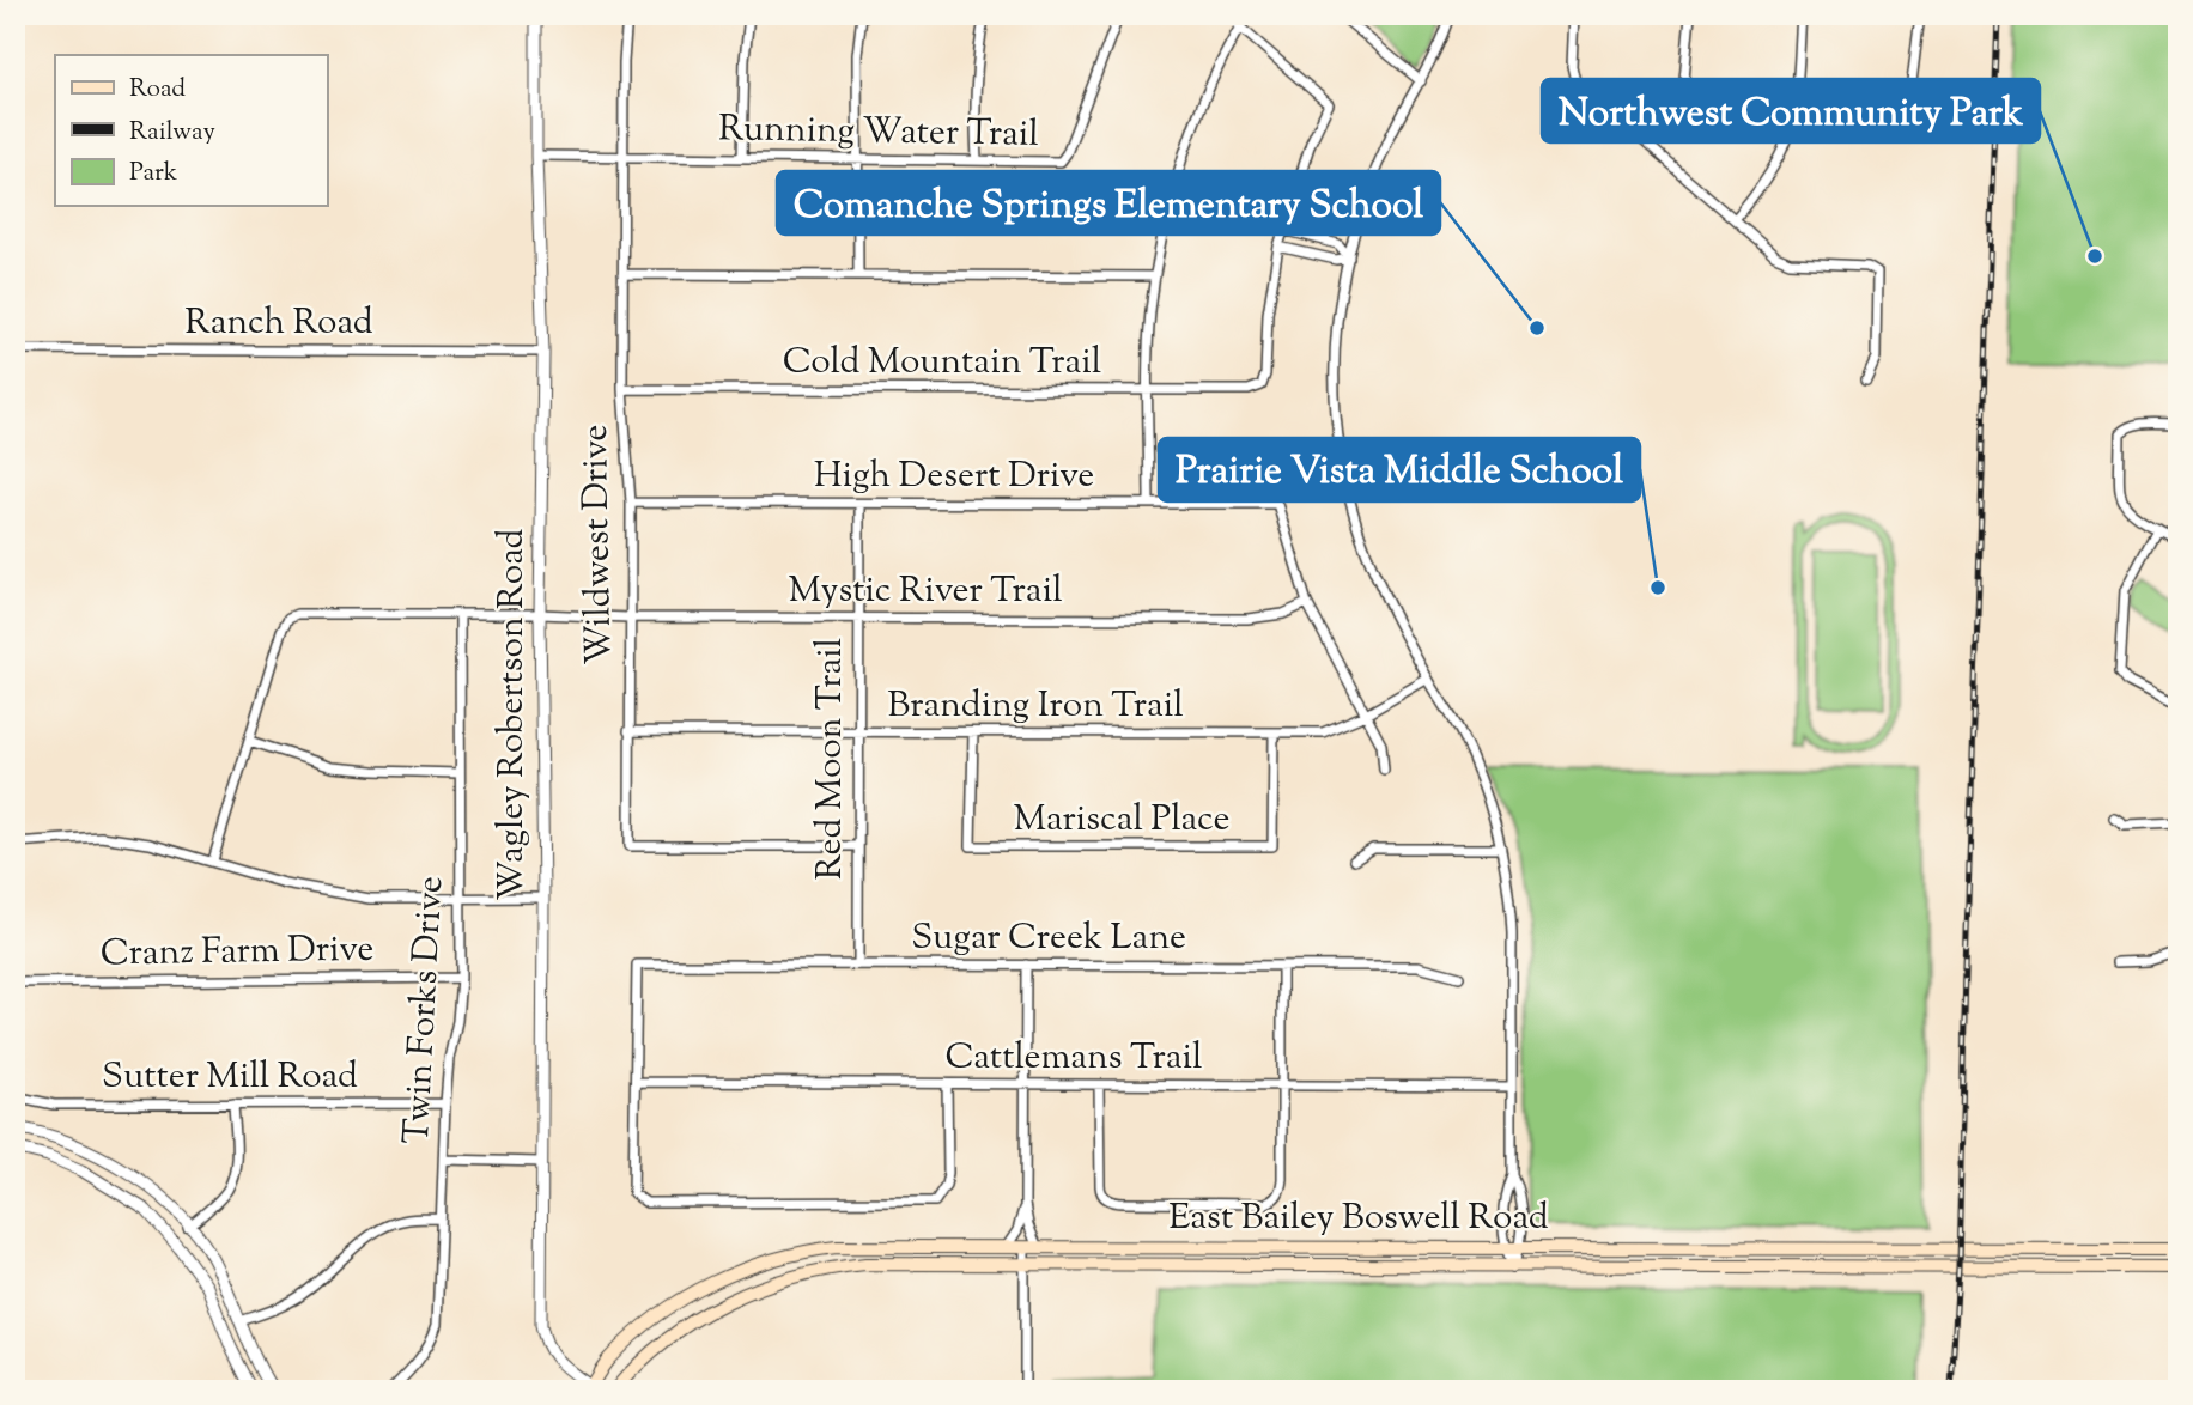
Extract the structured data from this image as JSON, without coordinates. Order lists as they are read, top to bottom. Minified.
{"streets":{"main road":["East Bailey Boswell Road"],"street":["Running Water Trail","Ranch Road","Cold Mountain Trail","High Desert Drive","Wildwest Drive","Mystic River Trail","Branding Iron Trail","Wagley Robertson Road","Red Moon Trail","Mariscal Place","Sugar Creek Lane","Cranz Farm Drive","Twin Forks Drive","Cattlemans Trail","Sutter Mill Road"]},"crossings":[["Running Water Trail","Wildwest Drive"],["Running Water Trail","Wagley Robertson Road"],["Ranch Road","Wagley Robertson Road"],["Cold Mountain Trail","Wildwest Drive"],["High Desert Drive","Wildwest Drive"],["High Desert Drive","Mystic River Trail"],["High Desert Drive","Red Moon Trail"],["Wildwest Drive","Mystic River Trail"],["Wildwest Drive","Branding Iron Trail"],["Wildwest Drive","Red Moon Trail"],["Mystic River Trail","Wagley Robertson Road"],["Mystic River Trail","Red Moon Trail"],["Mystic River Trail","Twin Forks Drive"],["Branding Iron Trail","Red Moon Trail"],["Branding Iron Trail","Mariscal Place"],["Wagley Robertson Road","East Bailey Boswell Road"],["Red Moon Trail","Sugar Creek Lane"],["Sugar Creek Lane","Cattlemans Trail"],["Cranz Farm Drive","Twin Forks Drive"],["Twin Forks Drive","Sutter Mill Road"]],"places":["Northwest Community Park","Comanche Springs Elementary School","Prairie Vista Middle School"],"legend":["Road","Railway","Park"]}
